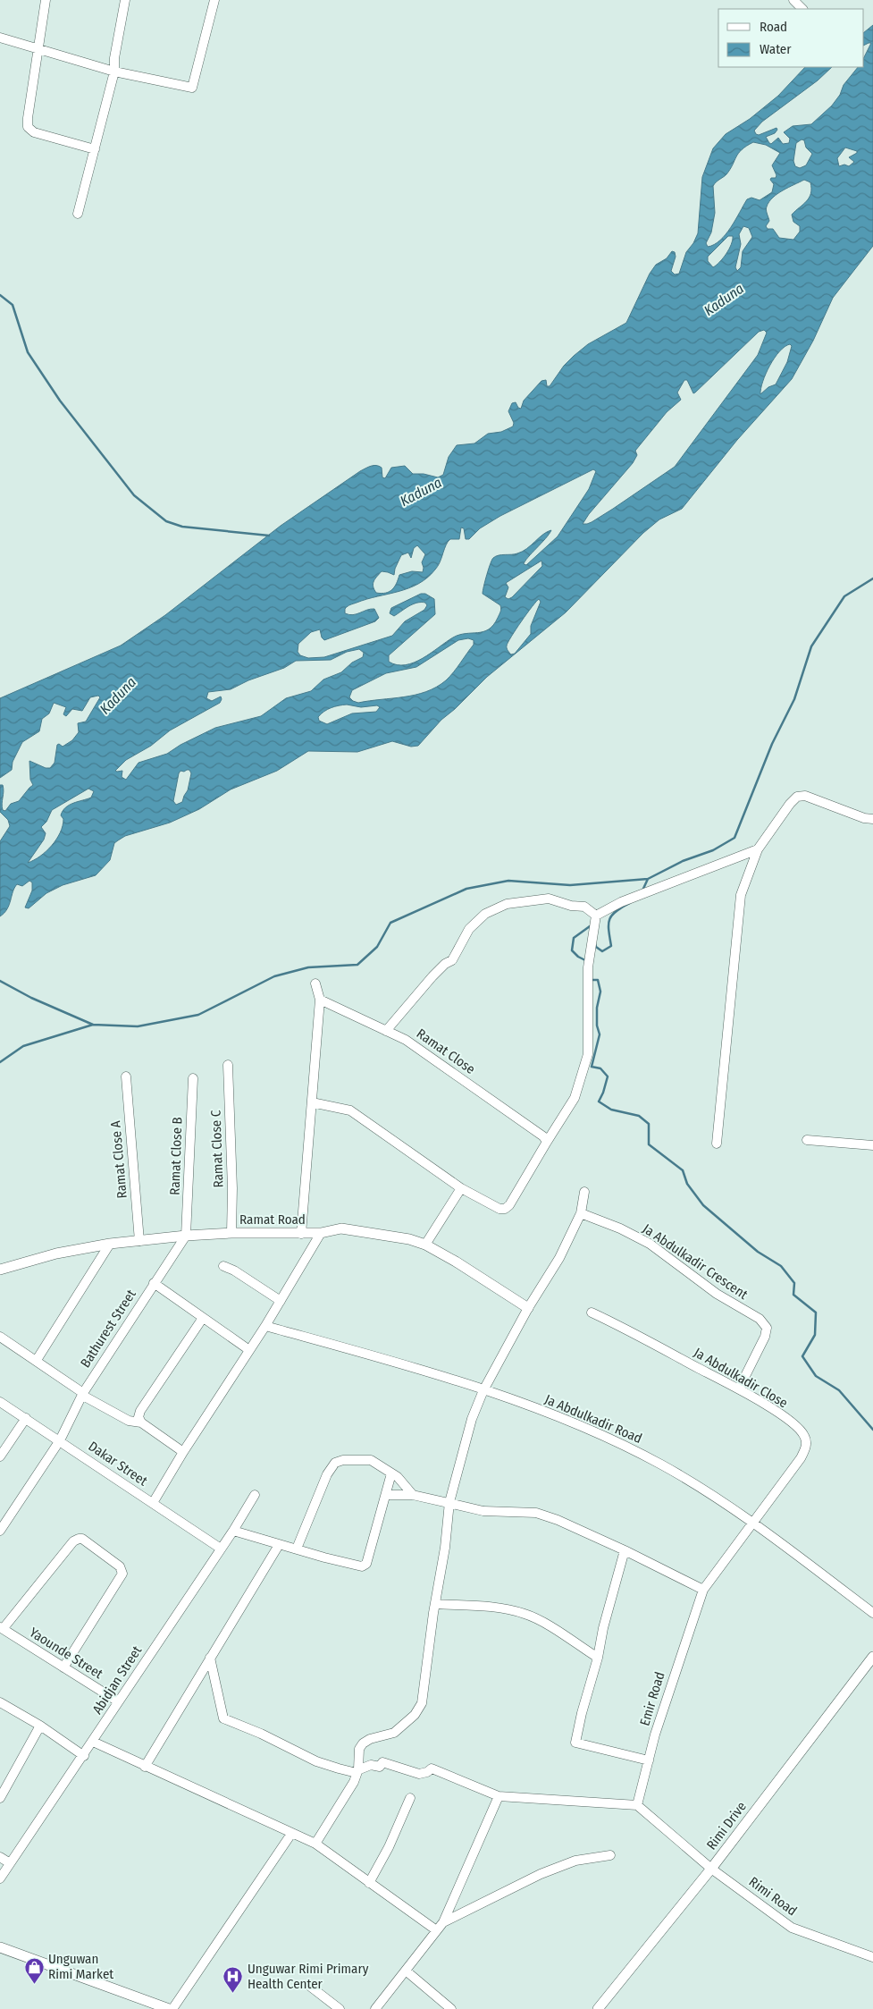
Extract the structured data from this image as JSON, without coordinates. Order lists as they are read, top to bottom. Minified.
{"streets":{"street":["Ramat Close","Ramat Close C","Ramat Close B","Ramat Close A","Ramat Road","Ja Abdulkadir Crescent","Bathurest Street","Ja Abdulkadir Close","Ja Abdulkadir Road","Dakar Street","Yaounde Street","Abidjan Street","Emir Road","Rimi Drive","Rimi Road"]},"crossings":[["Ramat Close C","Ramat Road"],["Ramat Close B","Ramat Road"],["Ramat Close B","Bathurest Street"],["Ramat Close A","Ramat Road"],["Ramat Road","Bathurest Street"],["Ja Abdulkadir Crescent","Ja Abdulkadir Close"],["Bathurest Street","Dakar Street"],["Ja Abdulkadir Close","Ja Abdulkadir Road"],["Ja Abdulkadir Close","Emir Road"],["Ja Abdulkadir Road","Emir Road"],["Dakar Street","Abidjan Street"],["Yaounde Street","Abidjan Street"],["Rimi Drive","Rimi Road"]],"water":["Kaduna"],"places":{"shop":["Unguwan Rimi Market"],"hospital":["Unguwar Rimi Primary Health Center"]},"legend":["Road","Water"]}
